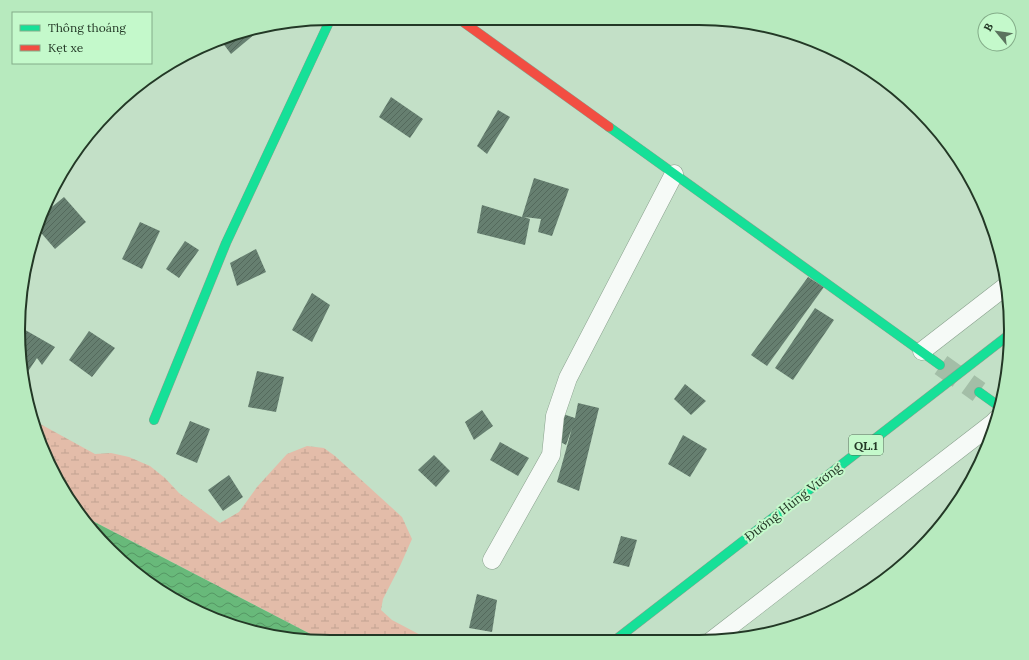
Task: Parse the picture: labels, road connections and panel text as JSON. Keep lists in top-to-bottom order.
{
  "streets": {
    "main road": ["QL.1", "Đường Hùng Vương"]
  },
  "legend": ["Thông thoáng", "Kẹt xe"],
  "north": "top left"
}
